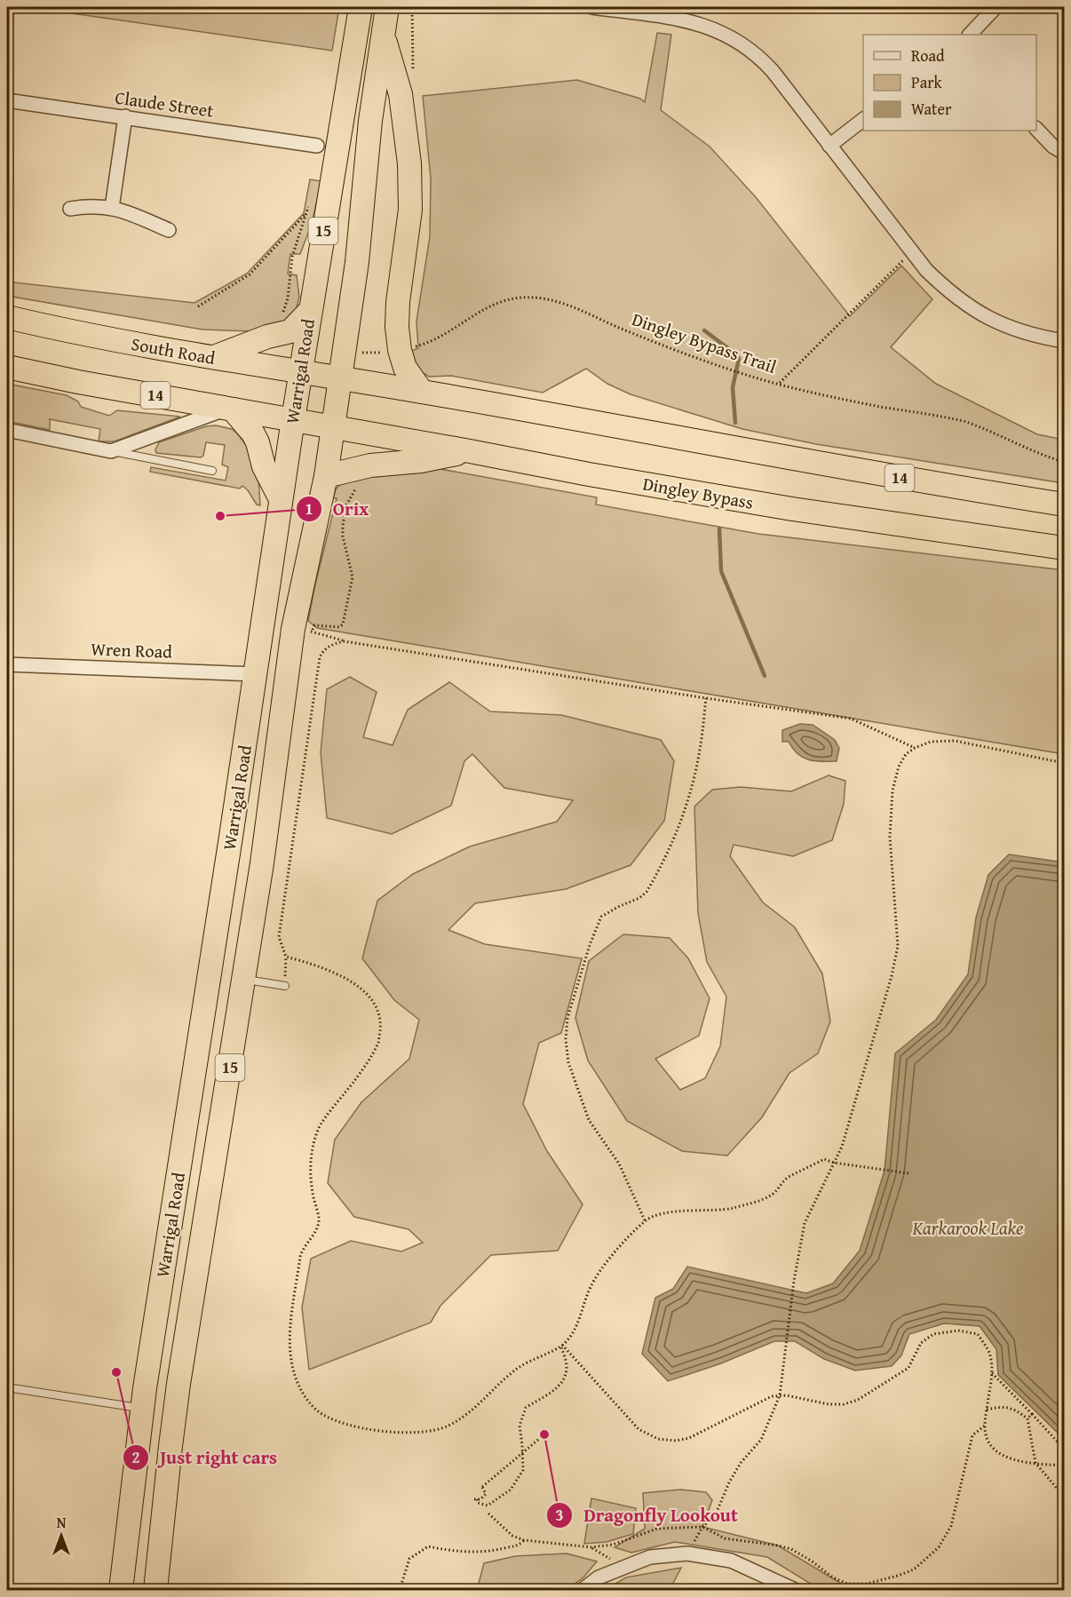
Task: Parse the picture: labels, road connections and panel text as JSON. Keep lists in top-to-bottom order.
{
  "streets": {
    "highway": [
      "15",
      "South Road",
      "Warrigal Road",
      "14",
      "Dingley Bypass"
    ],
    "street": ["Claude Street", "Wren Road"],
    "path": ["Dingley Bypass Trail"]
  },
  "crossings": [
    ["South Road", "Warrigal Road"],
    ["South Road", "14"],
    ["Warrigal Road", "14"],
    ["Warrigal Road", "Dingley Bypass"],
    ["Warrigal Road", "Wren Road"],
    ["14", "Dingley Bypass"]
  ],
  "water": ["Karkarook Lake"],
  "places": ["Orix", "Just right cars", "Dragonfly Lookout"],
  "legend": ["Road", "Park", "Water"],
  "north": "top"
}
